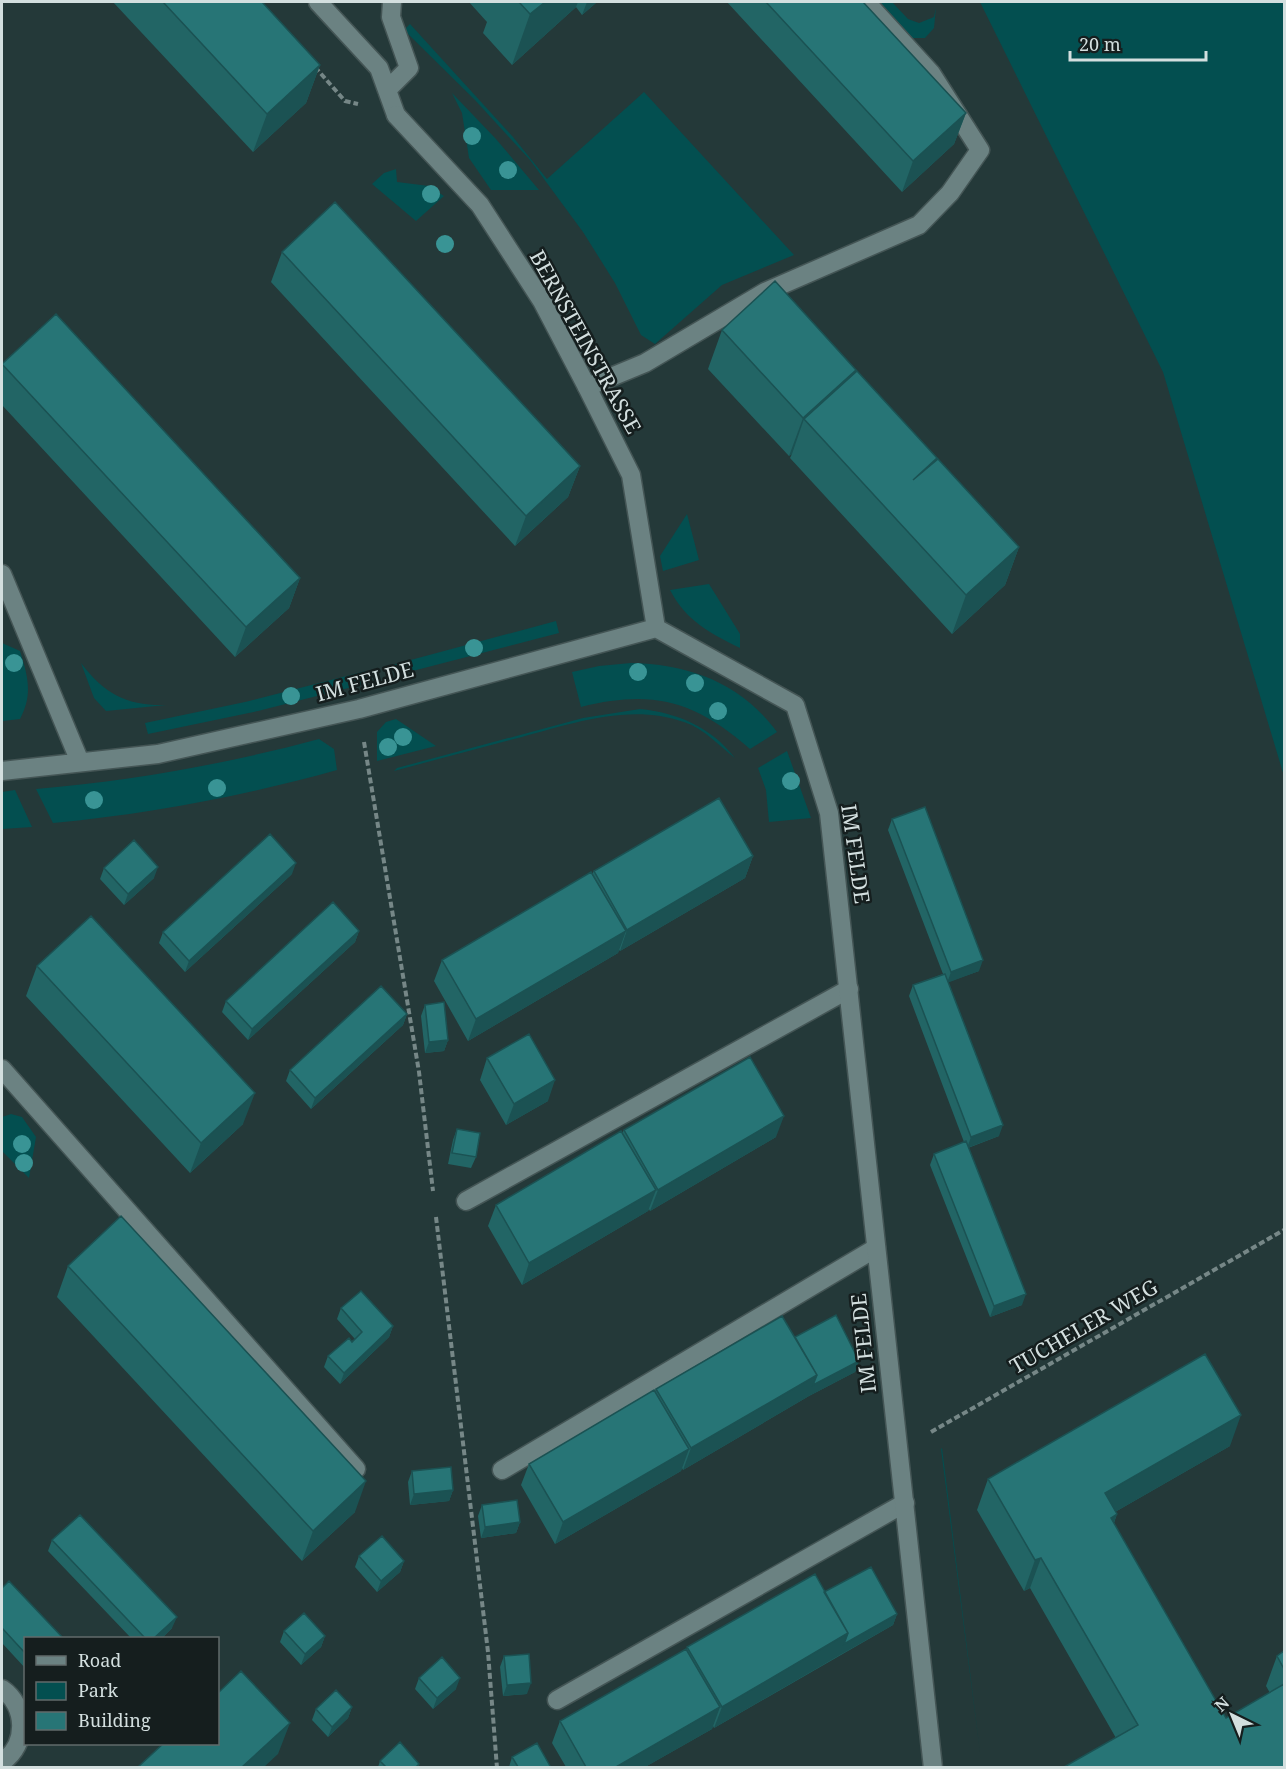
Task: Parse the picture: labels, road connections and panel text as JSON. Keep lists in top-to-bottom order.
{
  "streets": {
    "street": ["BERNSTEINSTRASSE", "IM FELDE"],
    "path": ["TUCHELER WEG"]
  },
  "crossings": [
    ["BERNSTEINSTRASSE", "IM FELDE"],
    ["IM FELDE", "TUCHELER WEG"]
  ],
  "legend": ["Road", "Park", "Building"],
  "scale_bar": "20 m",
  "north": "top left"
}
